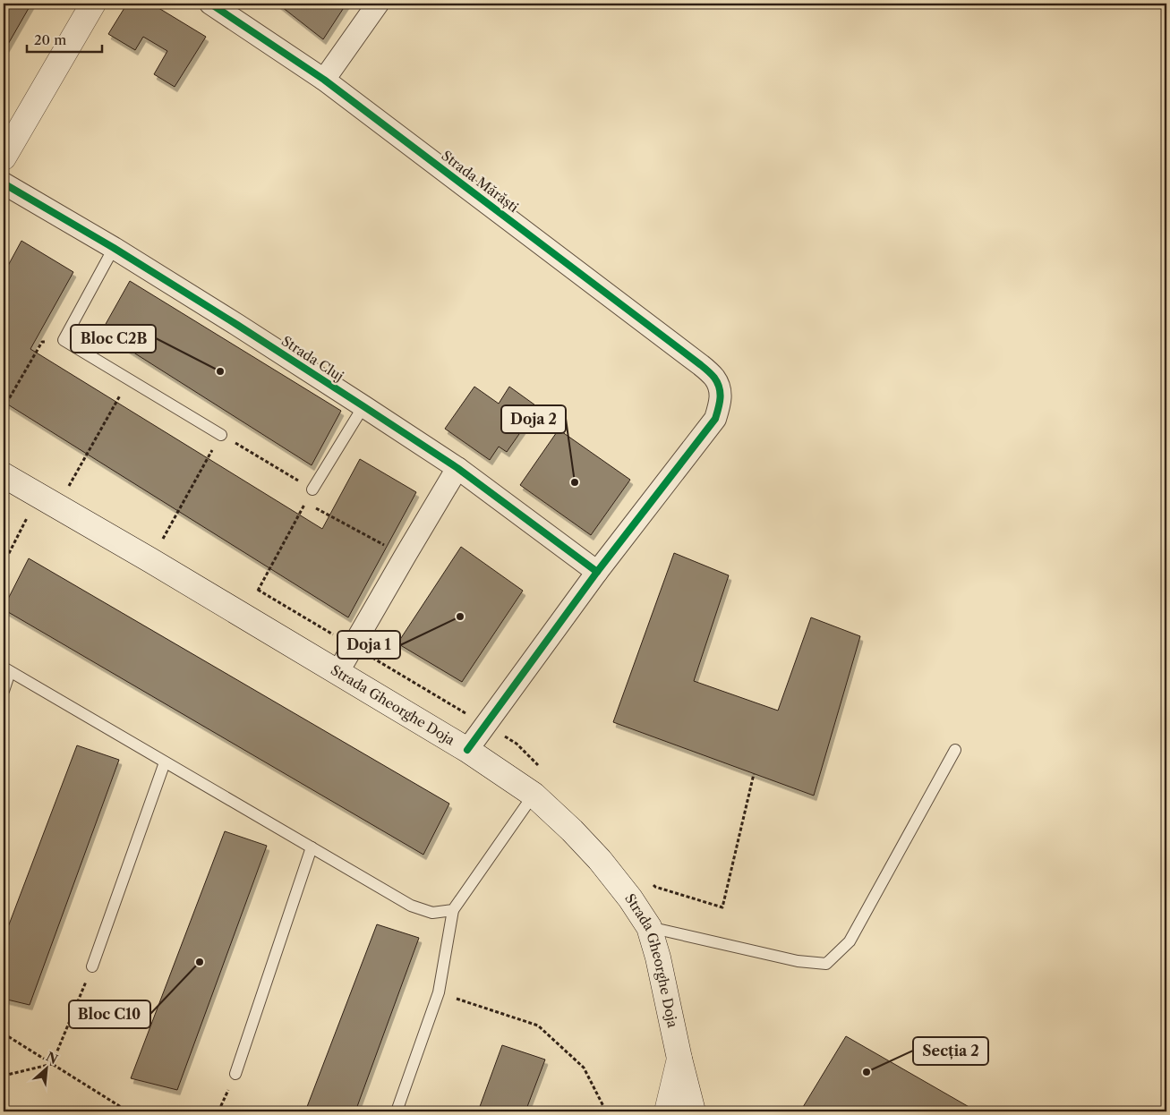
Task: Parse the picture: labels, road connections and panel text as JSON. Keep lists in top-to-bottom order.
{
  "streets": {
    "main road": ["Strada Gheorghe Doja"],
    "street": ["Strada Mărăști", "Strada Cluj"]
  },
  "crossings": [
    ["Strada Mărăști", "Strada Cluj"]
  ],
  "places": [
    "Bloc C2B",
    "Doja 2",
    "Doja 1",
    "Bloc C10",
    "Secția 2"
  ],
  "scale_bar": "20 m",
  "north": "top right"
}
